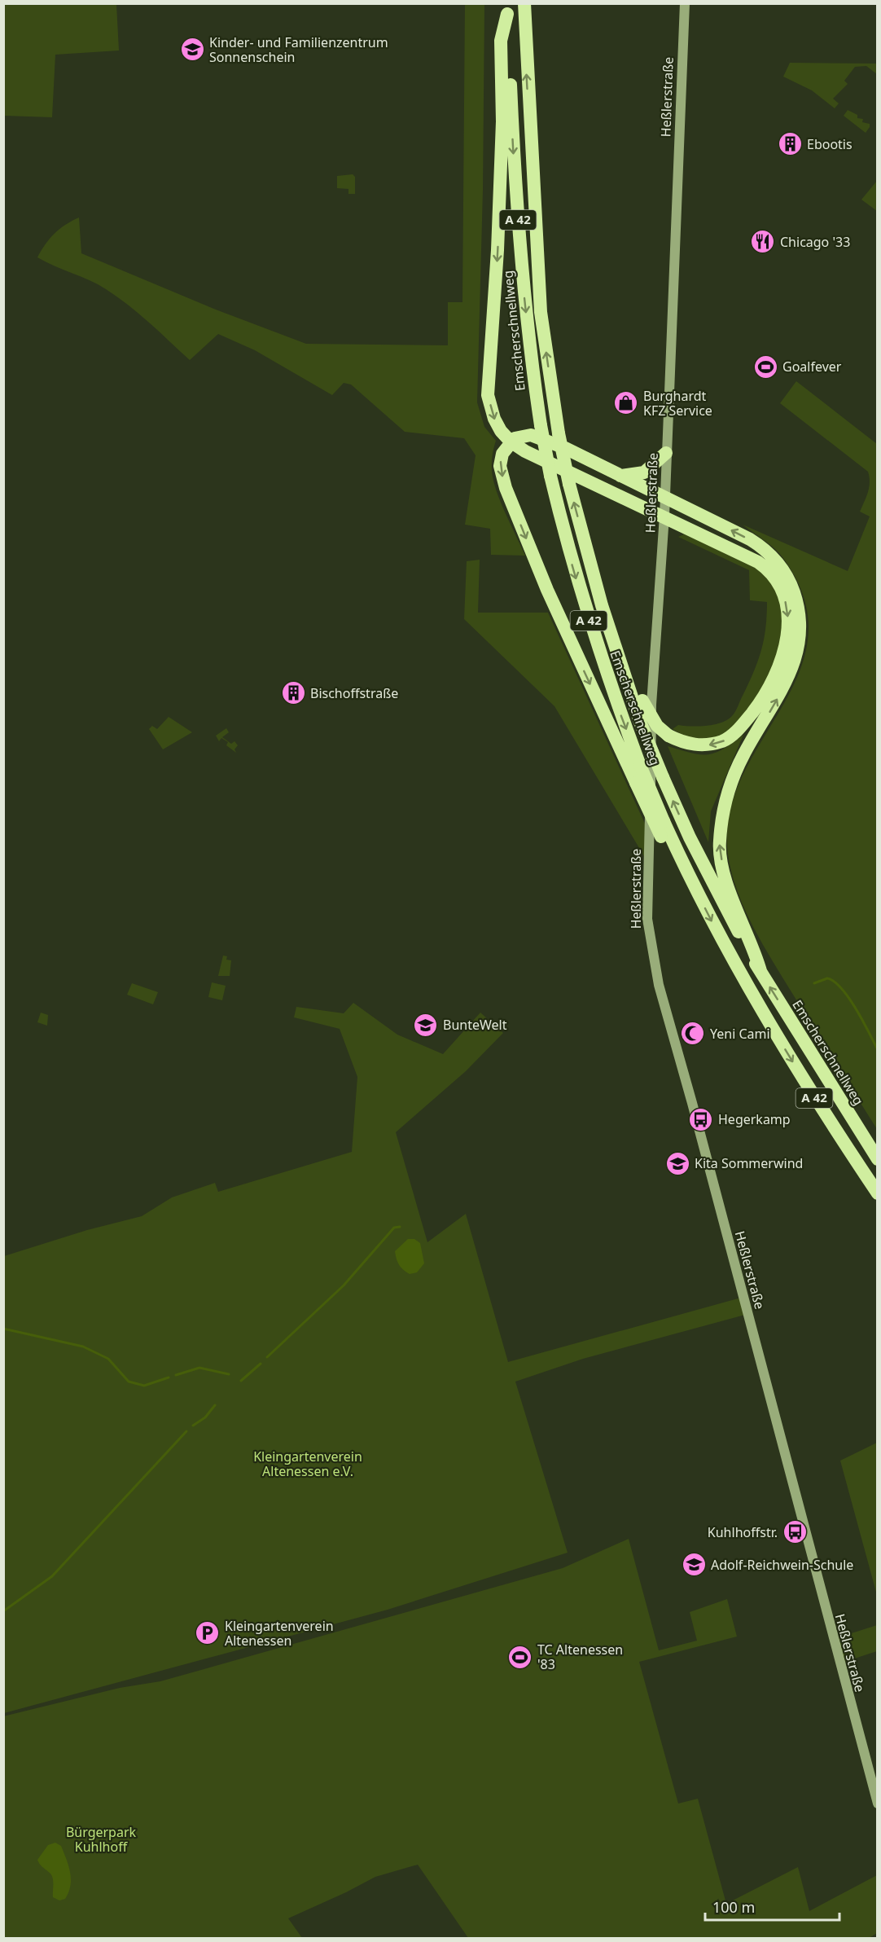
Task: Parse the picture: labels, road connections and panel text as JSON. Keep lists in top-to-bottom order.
{
  "streets": {
    "highway": ["A 42", "Emscherschnellweg"],
    "street": ["Heßlerstraße"]
  },
  "parks": ["Kleingartenverein Altenessen e.V.", "Bürgerpark Kuhlhoff"],
  "places": {
    "school or university": [
      "Kinder- und Familienzentrum Sonnenschein",
      "BunteWelt",
      "Kita Sommerwind",
      "Adolf-Reichwein-Schule"
    ],
    "building": ["Ebootis", "Bischoffstraße"],
    "restaurant": ["Chicago '33"],
    "sports": ["Goalfever", "TC Altenessen '83"],
    "shop": ["Burghardt KFZ Service"],
    "mosque": ["Yeni Cami"],
    "bus stop": ["Hegerkamp", "Kuhlhoffstr."],
    "parking": ["Kleingartenverein Altenessen"]
  },
  "scale_bar": "100 m"
}
